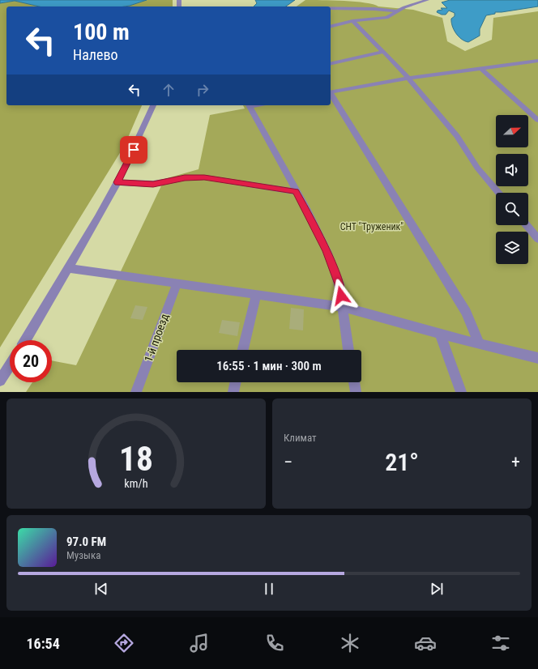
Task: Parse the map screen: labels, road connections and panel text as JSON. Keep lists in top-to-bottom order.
{
  "streets": {
    "street": ["1-й проезд"]
  },
  "parks": ["СНТ \"Труженик\""],
  "north": "right",
  "page": {
    "turn": ["100 m", "Налево"],
    "limit": "20",
    "trip": "16:55 · 1 мин · 300 m",
    "tile": "Климат",
    "heat": ["−", "21°", "+"],
    "song": ["97.0 FM", "Музыка"],
    "tabs": "16:54",
    "gauge": ["18", "km/h"]
  }
}
